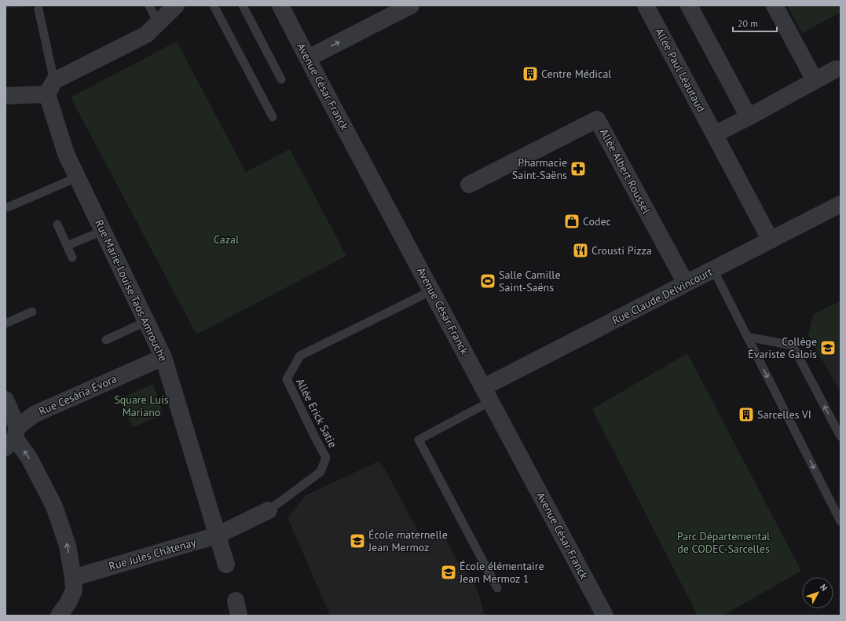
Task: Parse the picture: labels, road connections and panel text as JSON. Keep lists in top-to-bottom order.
{
  "streets": {
    "street": [
      "Allée Paul Léautaud",
      "Avenue César Franck",
      "Allée Albert Roussel",
      "Rue Marie-Louise Taos Amrouche",
      "Rue Claude Delvincourt",
      "Rue Cesária Évora",
      "Rue Jules Châtenay"
    ],
    "lane": ["Allée Erick Satie"]
  },
  "crossings": [
    ["Allée Paul Léautaud", "Rue Claude Delvincourt"],
    ["Avenue César Franck", "Rue Claude Delvincourt"],
    ["Avenue César Franck", "Allée Erick Satie"],
    ["Allée Albert Roussel", "Rue Claude Delvincourt"],
    ["Rue Marie-Louise Taos Amrouche", "Rue Cesária Évora"],
    ["Rue Marie-Louise Taos Amrouche", "Rue Jules Châtenay"],
    ["Allée Erick Satie", "Rue Jules Châtenay"]
  ],
  "parks": ["Cazal", "Square Luis Mariano", "Parc Départemental de CODEC-Sarcelles"],
  "places": {
    "building": ["Centre Médical", "Sarcelles VI"],
    "pharmacy": ["Pharmacie Saint-Saëns"],
    "shop": ["Codec"],
    "restaurant": ["Crousti Pizza"],
    "sports": ["Salle Camille Saint-Saëns"],
    "school or university": ["Collège Évariste Galois", "École maternelle Jean Mermoz", "École élémentaire Jean Mermoz 1"]
  },
  "scale_bar": "20 m",
  "north": "top right"
}
